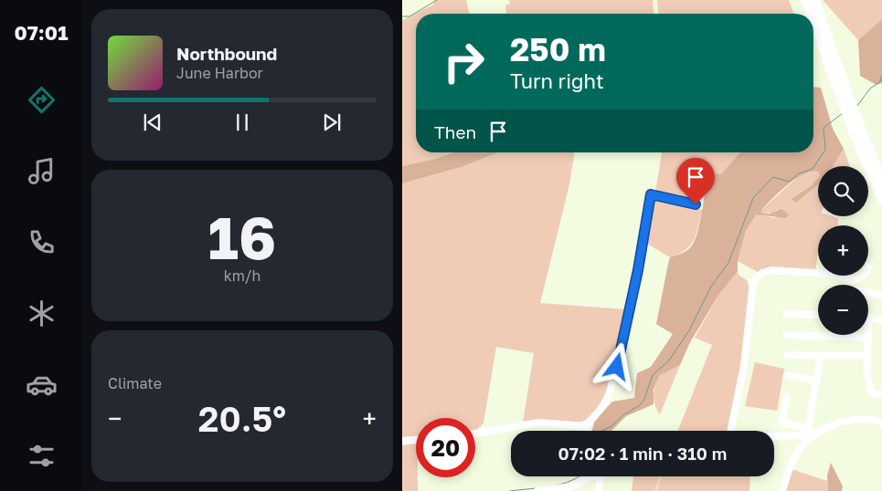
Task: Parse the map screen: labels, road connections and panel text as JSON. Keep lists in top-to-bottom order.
{
  "page": {
    "tabs": "07:01",
    "turn": ["250 m", "Turn right"],
    "song": ["Northbound", "June Harbor"],
    "then": "Then",
    "map_buttons": ["+", "−"],
    "tile": [
      ["16", "km/h"],
      "Climate"
    ],
    "heat": ["−", "20.5°", "+"],
    "limit": "20",
    "trip": "07:02 · 1 min · 310 m"
  }
}
